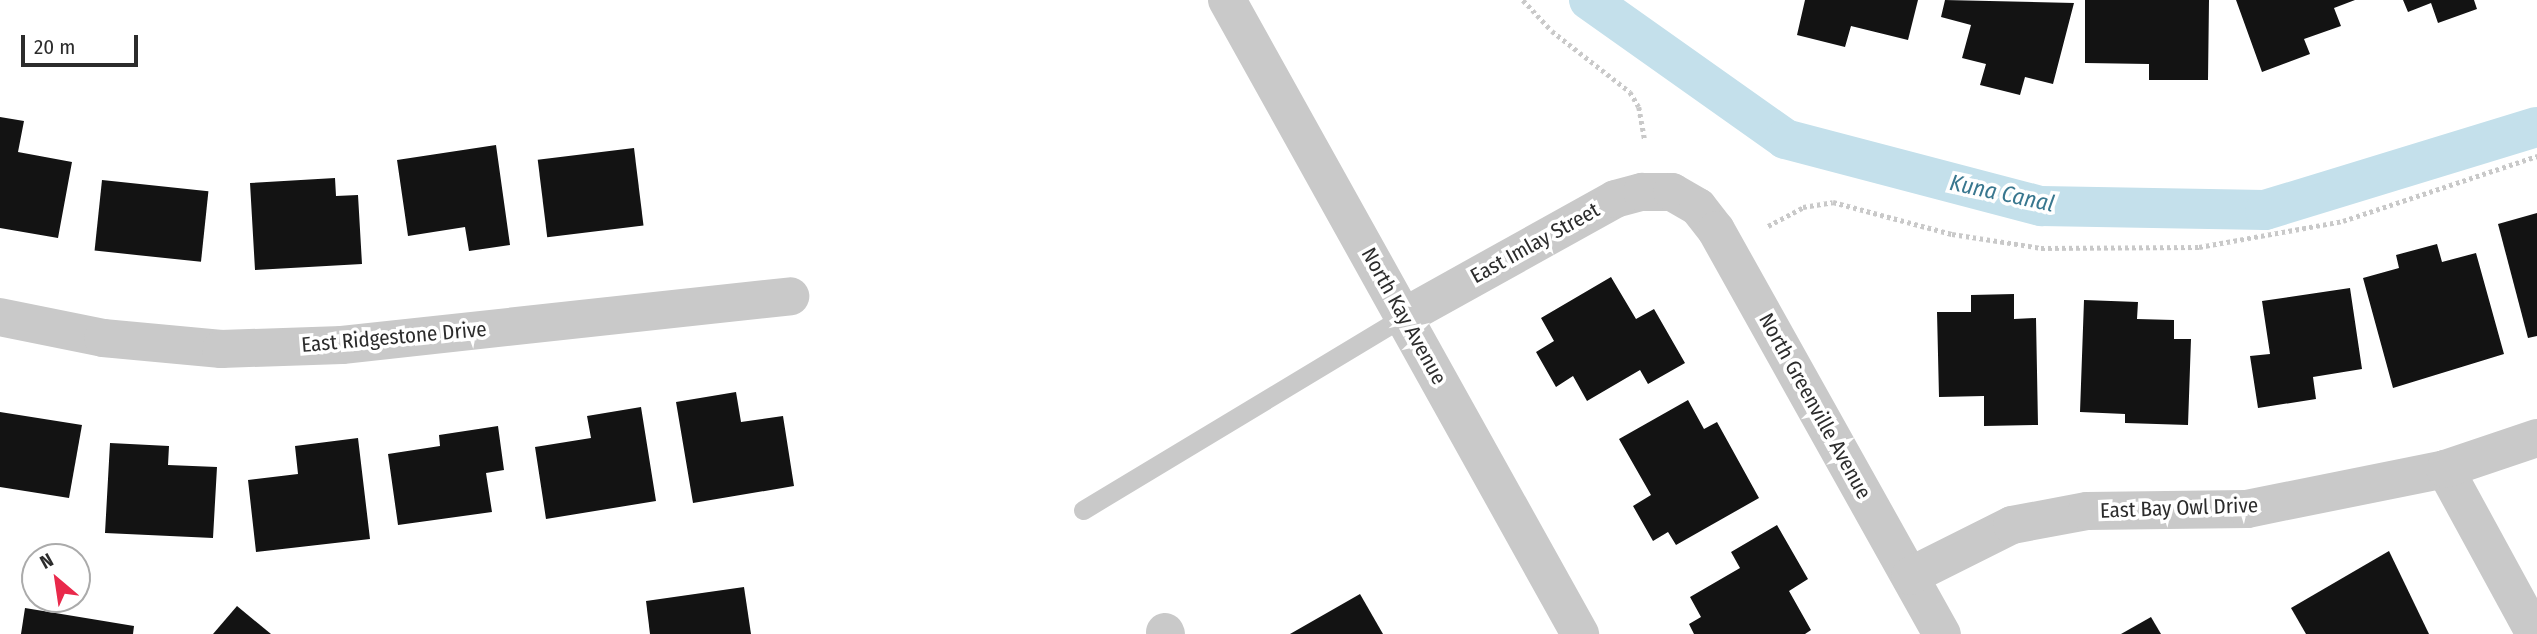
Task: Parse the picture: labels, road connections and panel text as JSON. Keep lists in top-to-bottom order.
{
  "streets": {
    "street": [
      "East Imlay Street",
      "North Kay Avenue",
      "East Ridgestone Drive",
      "North Greenville Avenue",
      "East Bay Owl Drive"
    ]
  },
  "crossings": [
    ["East Imlay Street", "North Kay Avenue"],
    ["East Imlay Street", "North Greenville Avenue"],
    ["North Greenville Avenue", "East Bay Owl Drive"]
  ],
  "water": ["Kuna Canal"],
  "scale_bar": "20 m",
  "north": "top left"
}
